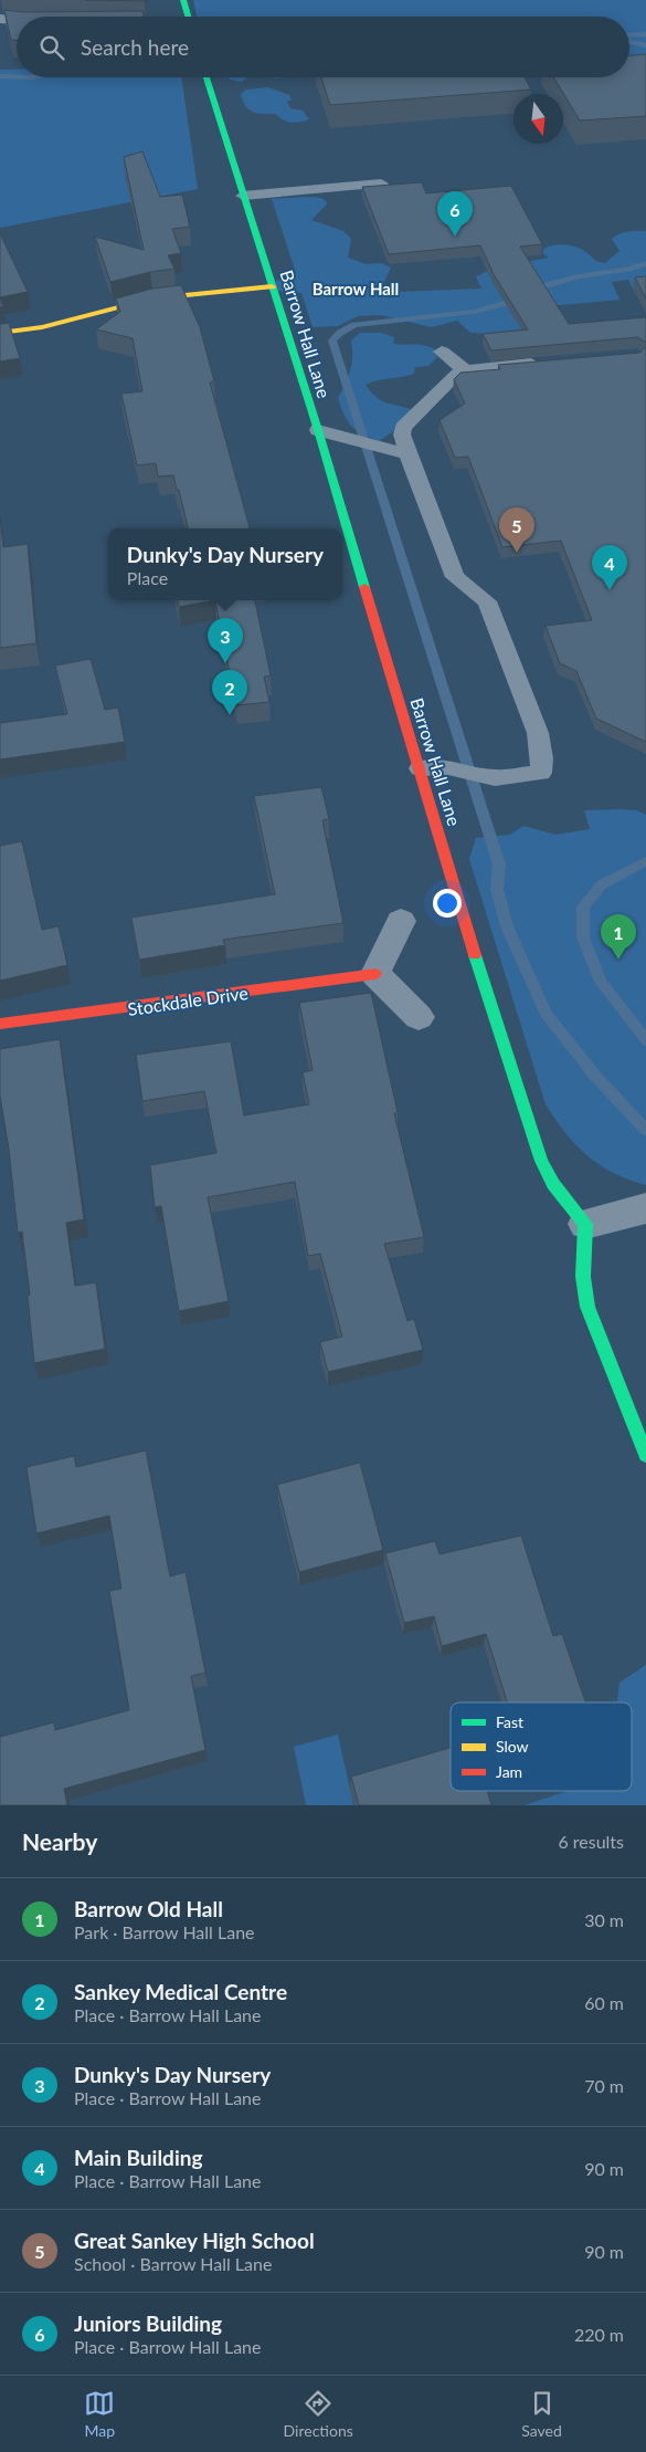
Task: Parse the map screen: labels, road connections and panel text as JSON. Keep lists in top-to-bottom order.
{
  "streets": {
    "street": ["Barrow Hall Lane", "Stockdale Drive"]
  },
  "districts": ["Barrow Hall"],
  "legend": ["Fast", "Slow", "Jam"],
  "north": "bottom",
  "page": {
    "search": "Search here",
    "pins": [
      "6",
      "5",
      "4",
      "3",
      "2",
      "1"
    ],
    "popup": ["Dunky's Day Nursery", "Place"],
    "heading": ["Nearby", "6 results"],
    "list": [
      {
        "mark": "1",
        "name": "Barrow Old Hall",
        "note": "Park · Barrow Hall Lane",
        "value": "30 m"
      },
      {
        "mark": "2",
        "name": "Sankey Medical Centre",
        "note": "Place · Barrow Hall Lane",
        "value": "60 m"
      },
      {
        "mark": "3",
        "name": "Dunky's Day Nursery",
        "note": "Place · Barrow Hall Lane",
        "value": "70 m"
      },
      {
        "mark": "4",
        "name": "Main Building",
        "note": "Place · Barrow Hall Lane",
        "value": "90 m"
      },
      {
        "mark": "5",
        "name": "Great Sankey High School",
        "note": "School · Barrow Hall Lane",
        "value": "90 m"
      },
      {
        "mark": "6",
        "name": "Juniors Building",
        "note": "Place · Barrow Hall Lane",
        "value": "220 m"
      }
    ],
    "nav": ["Map", "Directions", "Saved"]
  }
}
